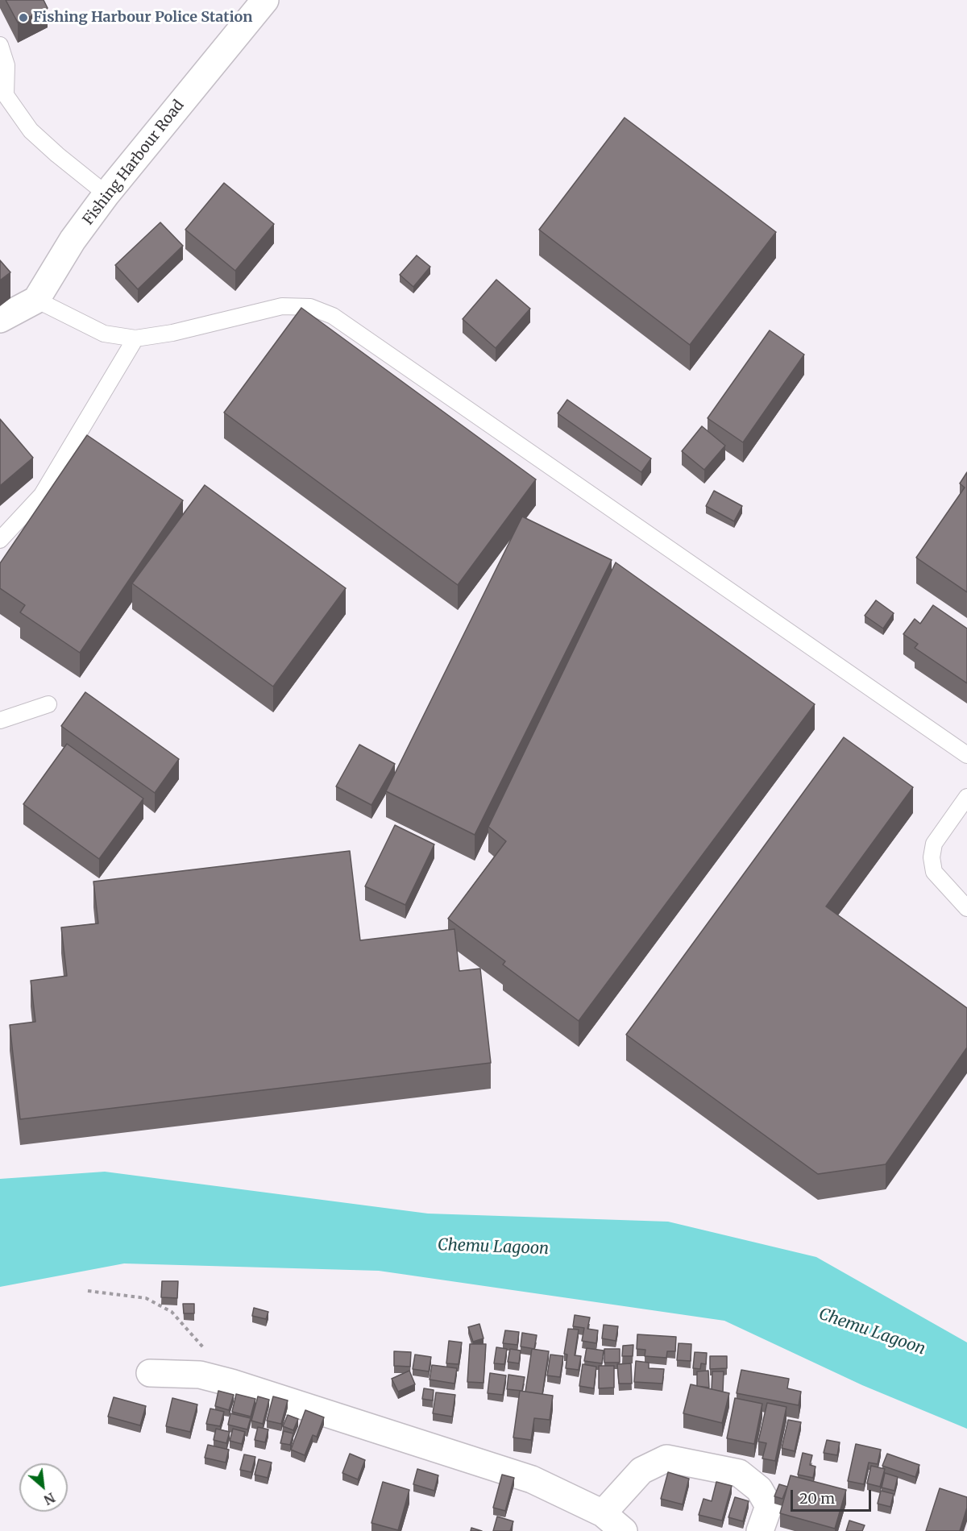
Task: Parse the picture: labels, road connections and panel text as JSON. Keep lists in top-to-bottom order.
{
  "streets": {
    "street": ["Fishing Harbour Road"]
  },
  "water": ["Chemu Lagoon"],
  "places": ["Fishing Harbour Police Station"],
  "scale_bar": "20 m",
  "north": "bottom right"
}
